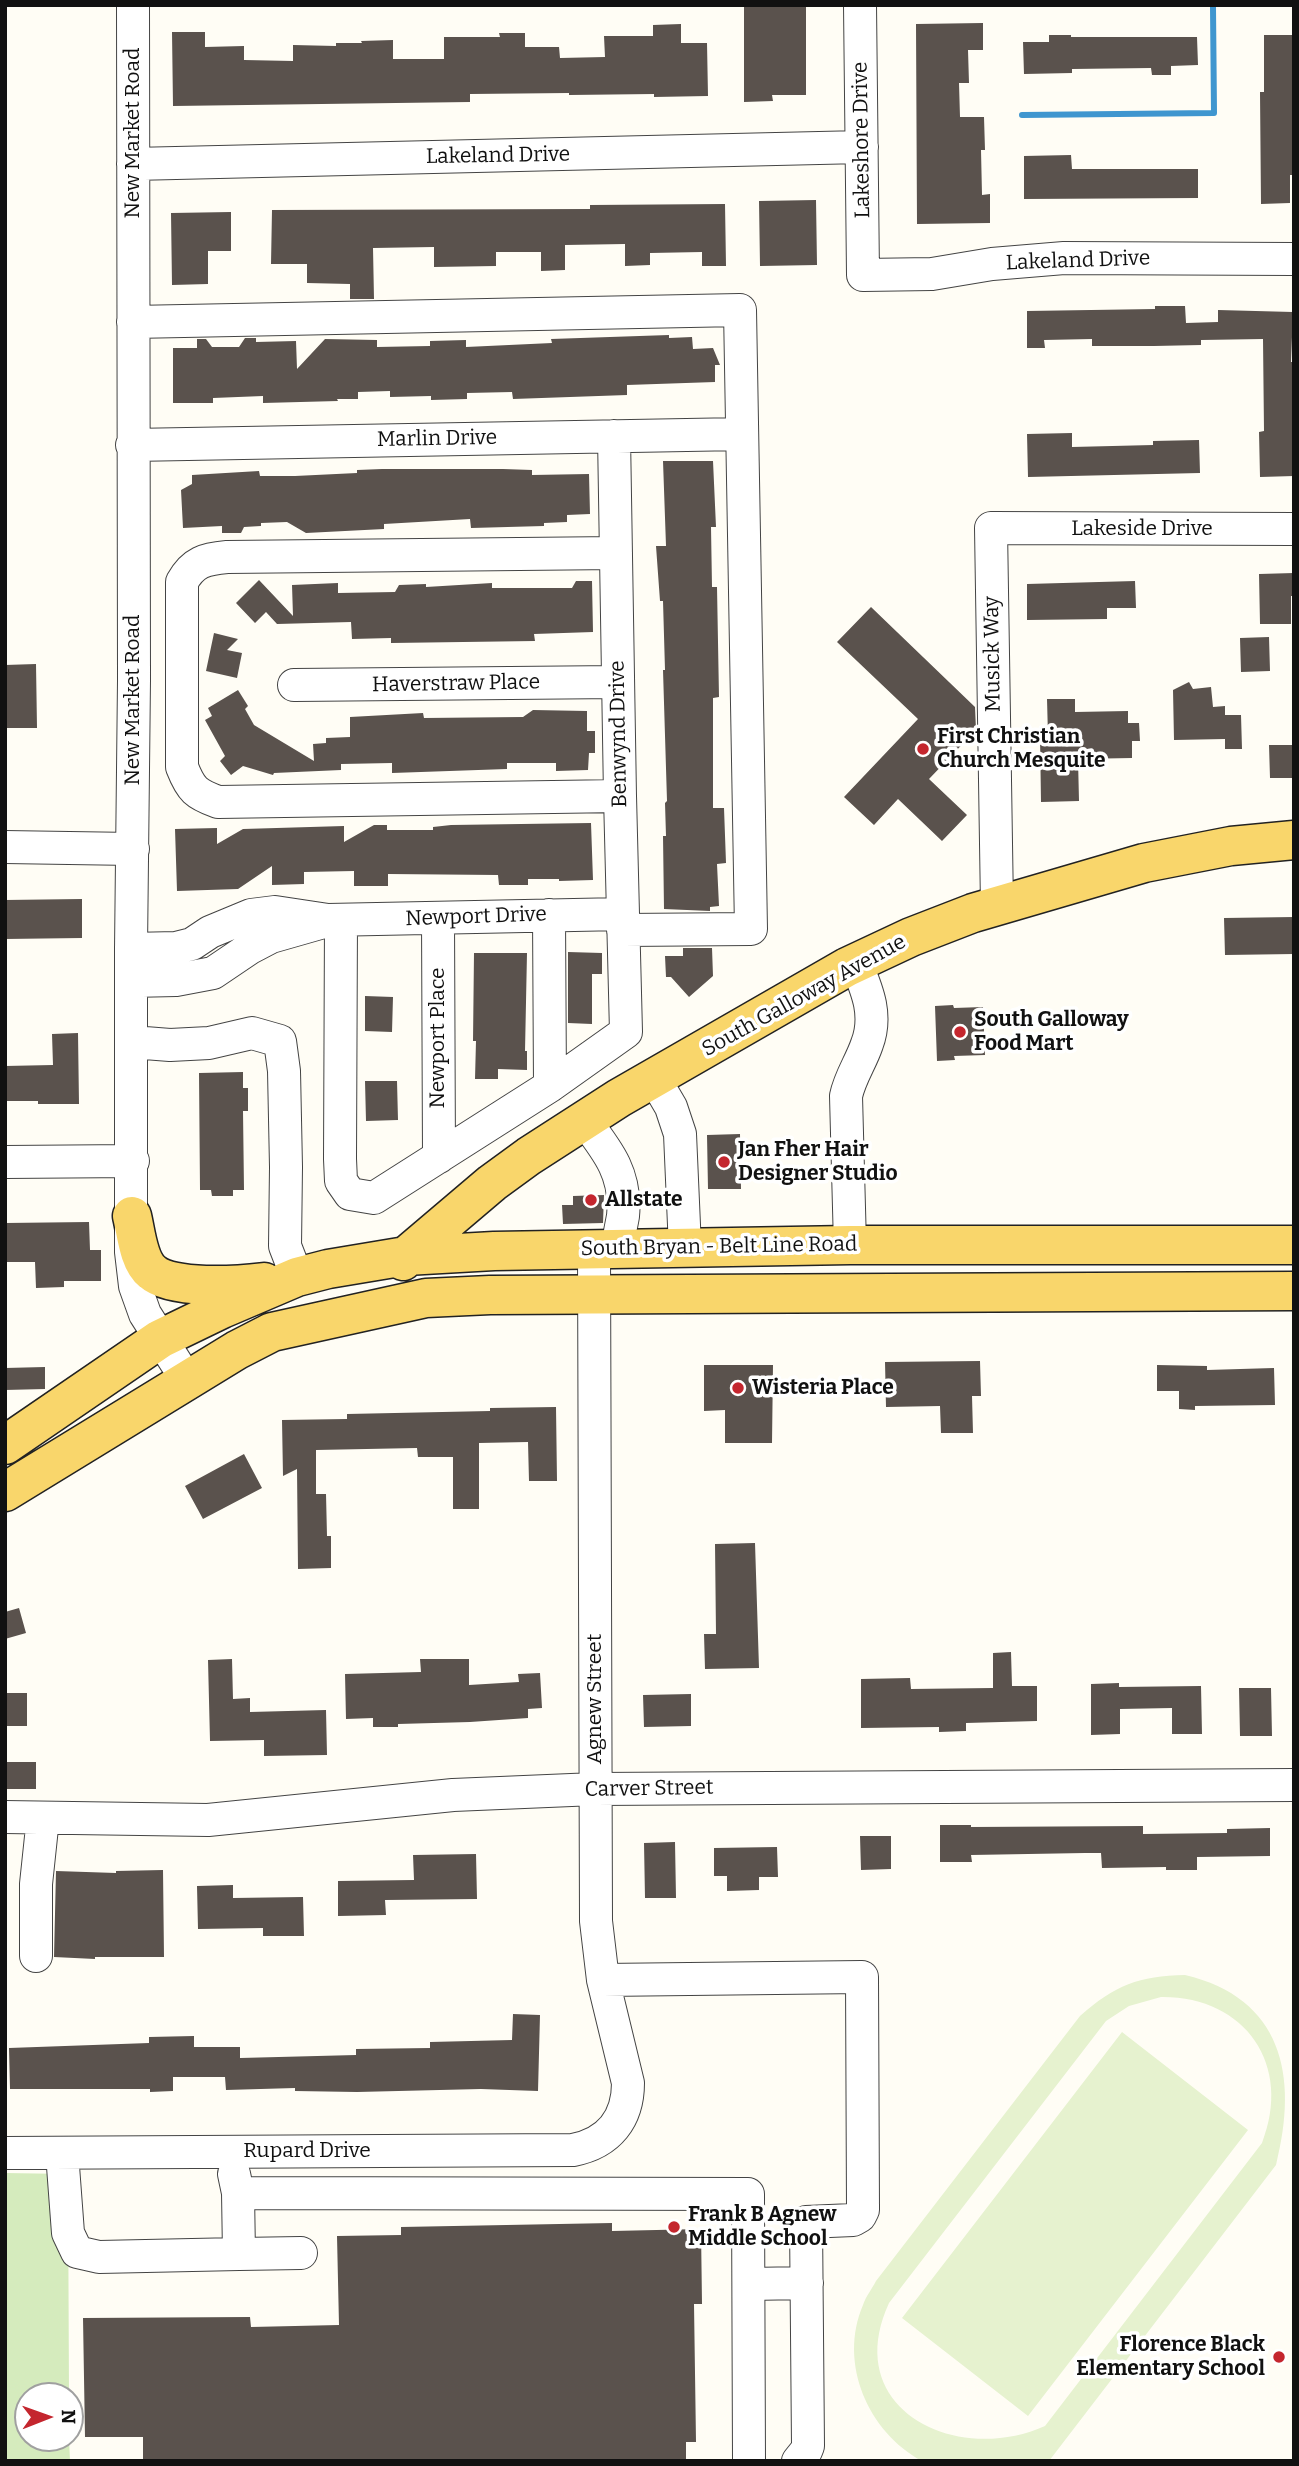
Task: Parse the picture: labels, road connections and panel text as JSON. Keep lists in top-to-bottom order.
{
  "streets": {
    "main road": ["South Galloway Avenue", "South Bryan - Belt Line Road"],
    "street": [
      "New Market Road",
      "Lakeshore Drive",
      "Lakeland Drive",
      "Marlin Drive",
      "Lakeside Drive",
      "Musick Way",
      "Haverstraw Place",
      "Benwynd Drive",
      "Newport Drive",
      "Newport Place",
      "Agnew Street",
      "Carver Street",
      "Rupard Drive"
    ]
  },
  "crossings": [
    ["New Market Road", "Lakeland Drive"],
    ["New Market Road", "Marlin Drive"],
    ["New Market Road", "Newport Drive"],
    ["New Market Road", "South Bryan - Belt Line Road"],
    ["Lakeshore Drive", "Lakeland Drive"],
    ["Marlin Drive", "Benwynd Drive"],
    ["Marlin Drive", "Newport Drive"],
    ["Lakeside Drive", "Musick Way"],
    ["Musick Way", "South Galloway Avenue"],
    ["Haverstraw Place", "Benwynd Drive"],
    ["Benwynd Drive", "Newport Drive"],
    ["Newport Drive", "Newport Place"],
    ["South Galloway Avenue", "South Bryan - Belt Line Road"],
    ["South Galloway Avenue", "Agnew Street"],
    ["South Bryan - Belt Line Road", "Agnew Street"],
    ["Agnew Street", "Carver Street"],
    ["Agnew Street", "Rupard Drive"]
  ],
  "places": [
    "First Christian Church Mesquite",
    "South Galloway Food Mart",
    "Jan Fher Hair Designer Studio",
    "Allstate",
    "Wisteria Place",
    "Frank B Agnew Middle School",
    "Florence Black Elementary School"
  ],
  "north": "right"
}
